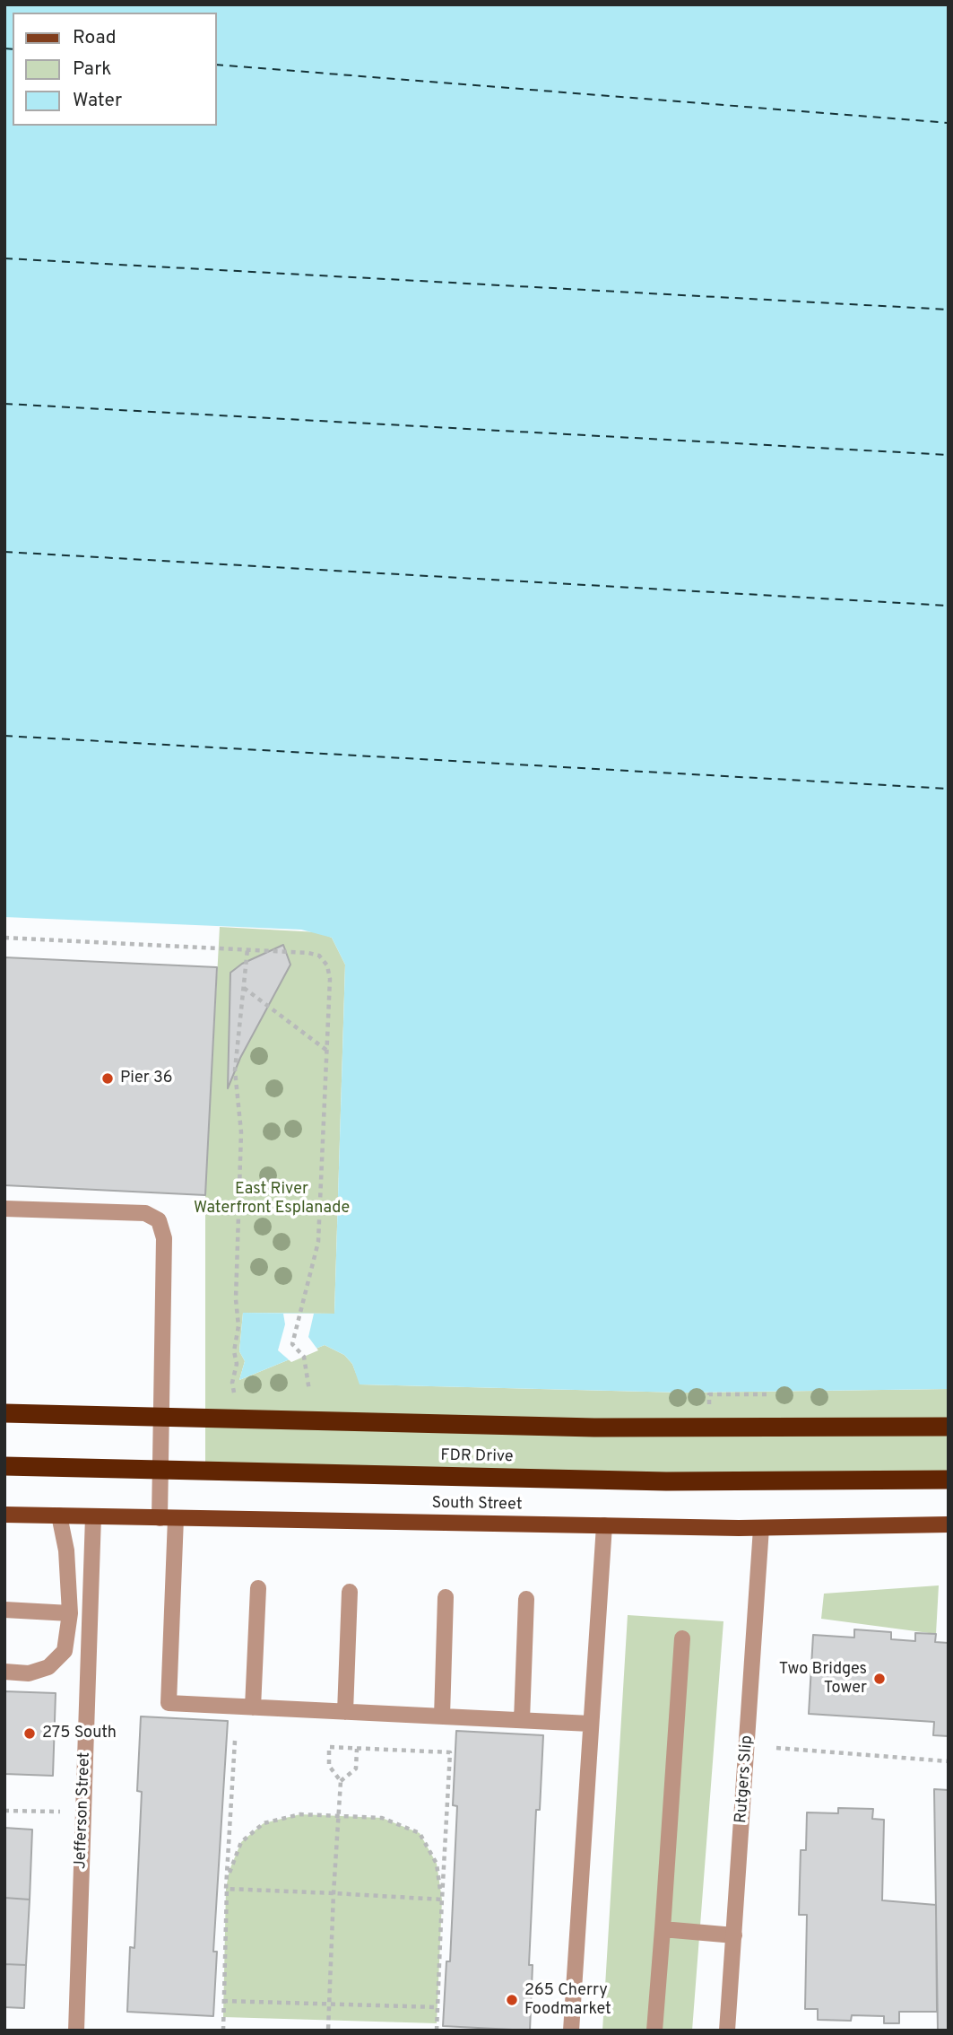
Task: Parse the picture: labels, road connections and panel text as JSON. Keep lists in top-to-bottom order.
{
  "streets": {
    "highway": ["FDR Drive"],
    "main road": ["South Street"],
    "street": ["Rutgers Slip", "Jefferson Street"]
  },
  "crossings": [
    ["South Street", "Rutgers Slip"],
    ["South Street", "Jefferson Street"]
  ],
  "parks": ["East River Waterfront Esplanade"],
  "places": [
    "Pier 36",
    "Two Bridges Tower",
    "275 South",
    "265 Cherry Foodmarket"
  ],
  "legend": ["Road", "Park", "Water"]
}
